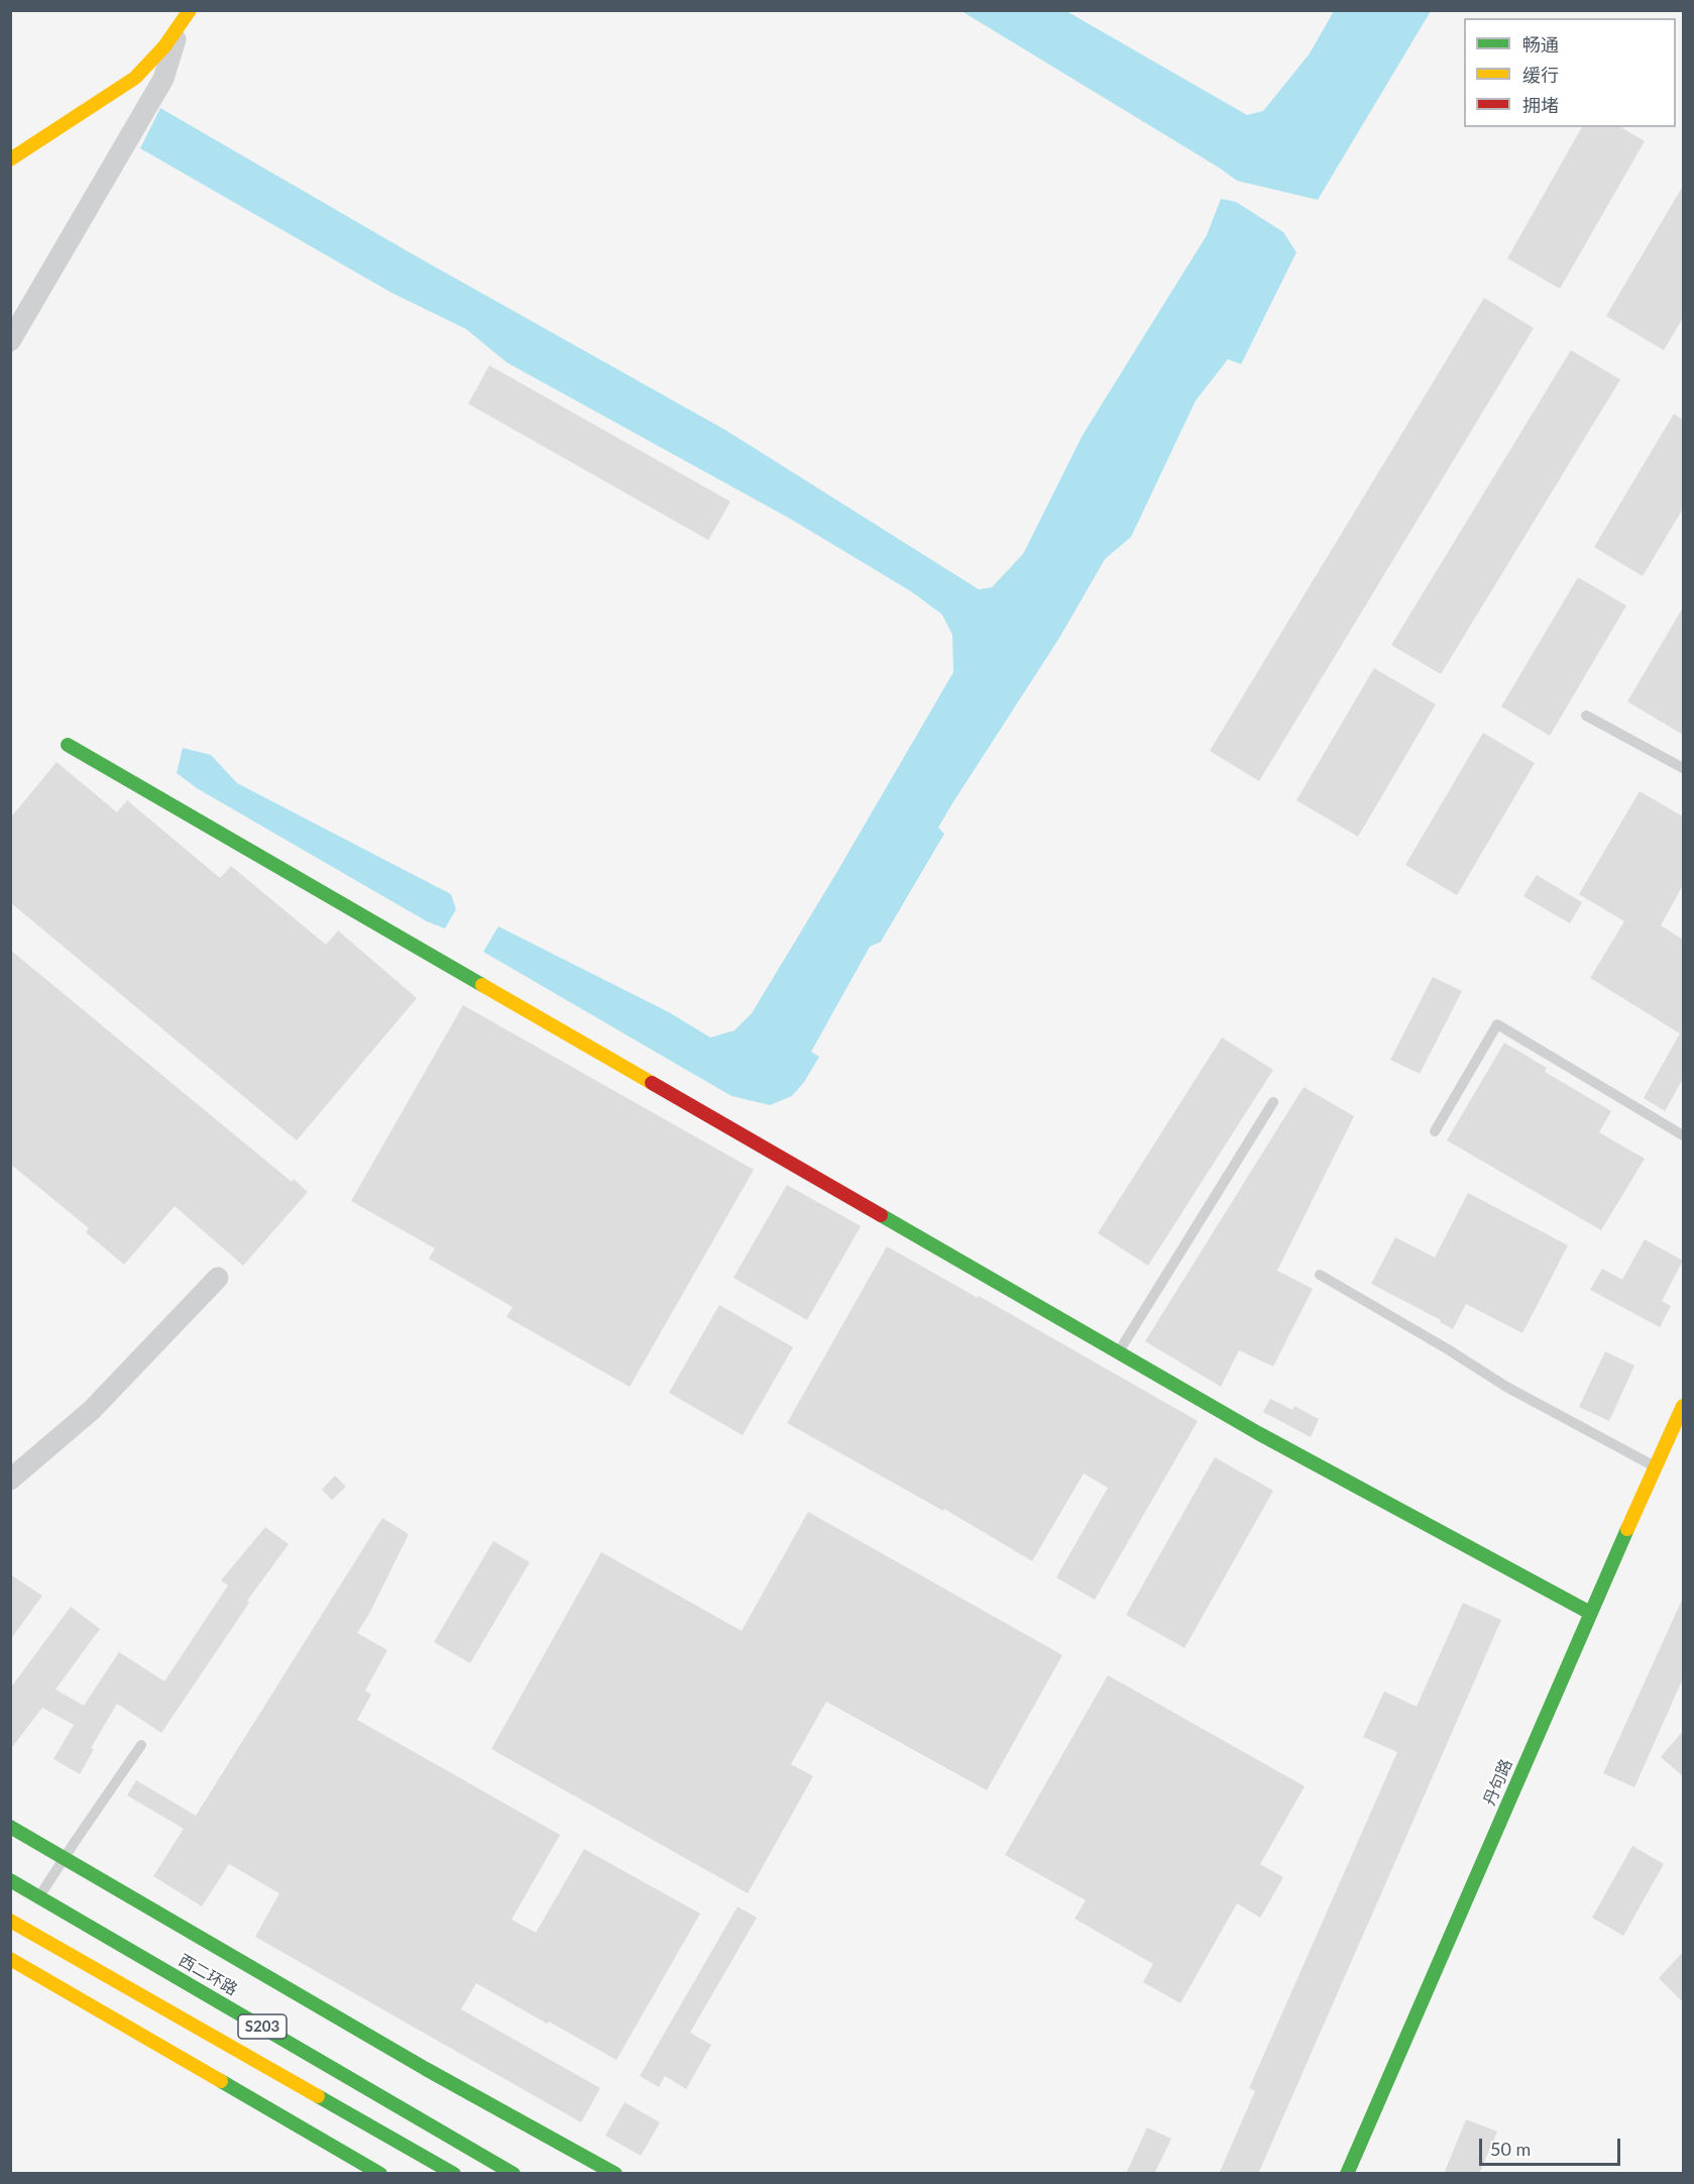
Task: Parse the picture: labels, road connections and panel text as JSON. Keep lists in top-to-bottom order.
{
  "streets": {
    "street": ["丹句路", "西二环路", "S203"]
  },
  "legend": ["畅通", "缓行", "拥堵"],
  "scale_bar": "50 m"
}
